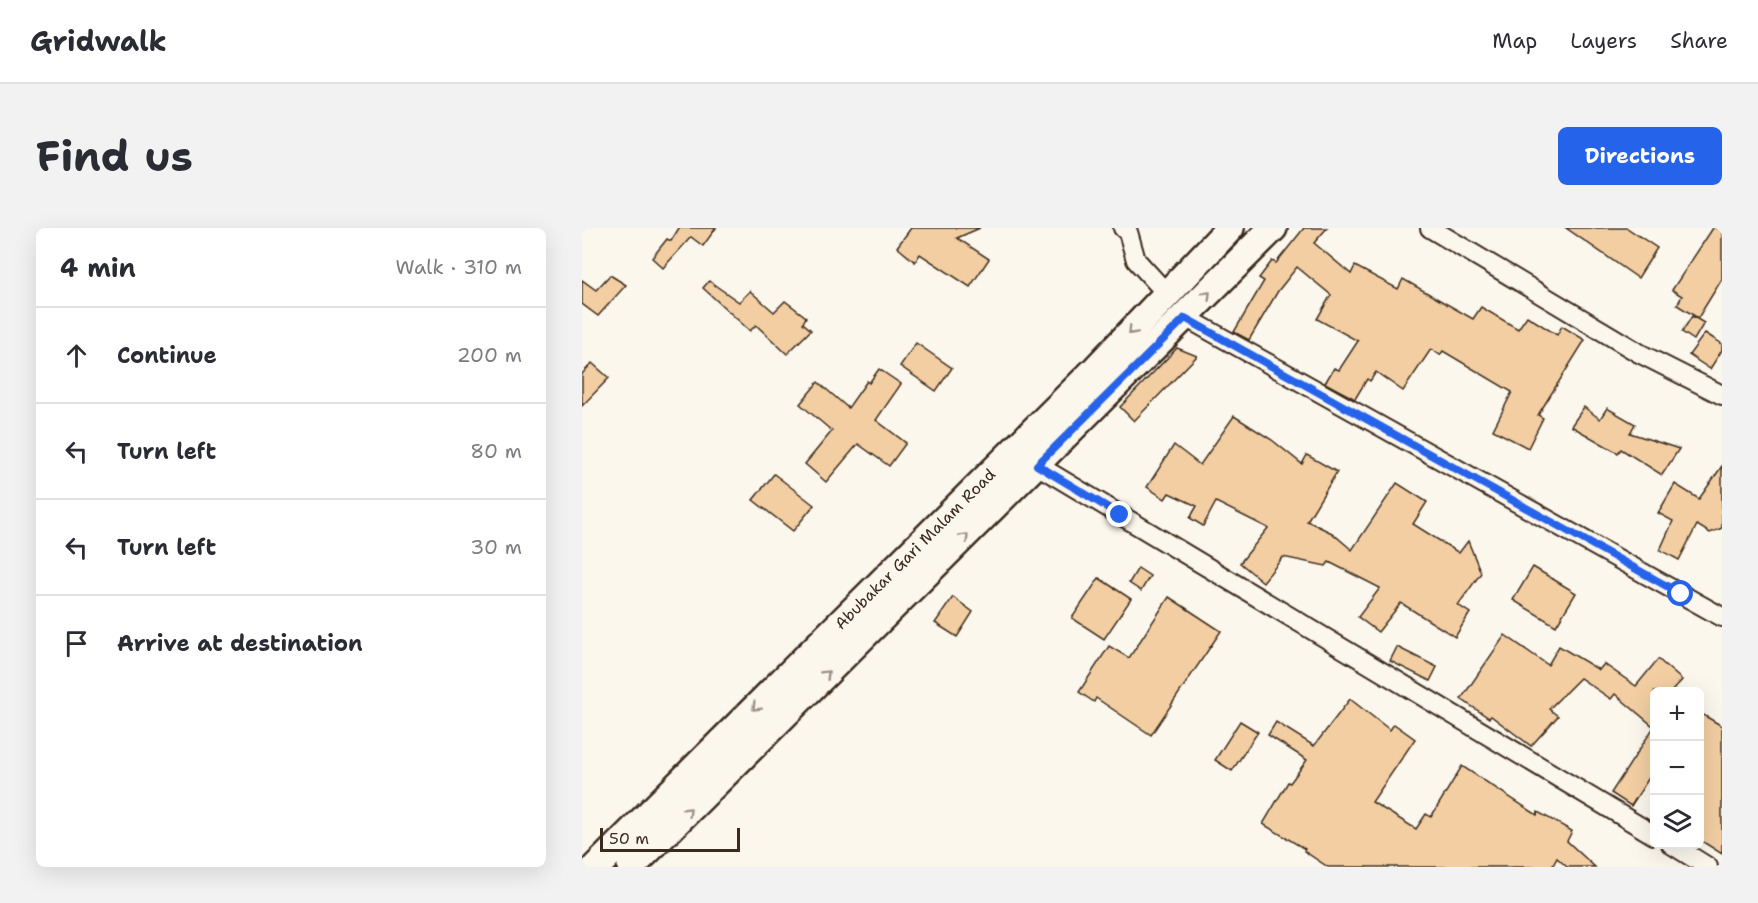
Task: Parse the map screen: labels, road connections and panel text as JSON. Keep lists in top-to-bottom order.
{
  "streets": {
    "street": ["Abubakar Gari Malam Road"]
  },
  "scale_bar": "50 m",
  "page": {
    "header": "Gridwalk",
    "nav": ["Map", "Layers", "Share"],
    "buttons": "Directions",
    "title": "Find us",
    "heading": ["4 min", "Walk · 310 m"],
    "list": [
      ["Continue", "200 m"],
      ["Turn left", "80 m"],
      ["Turn left", "30 m"],
      "Arrive at destination"
    ],
    "map_buttons": ["+", "−"],
    "scale": "50 m"
  }
}
